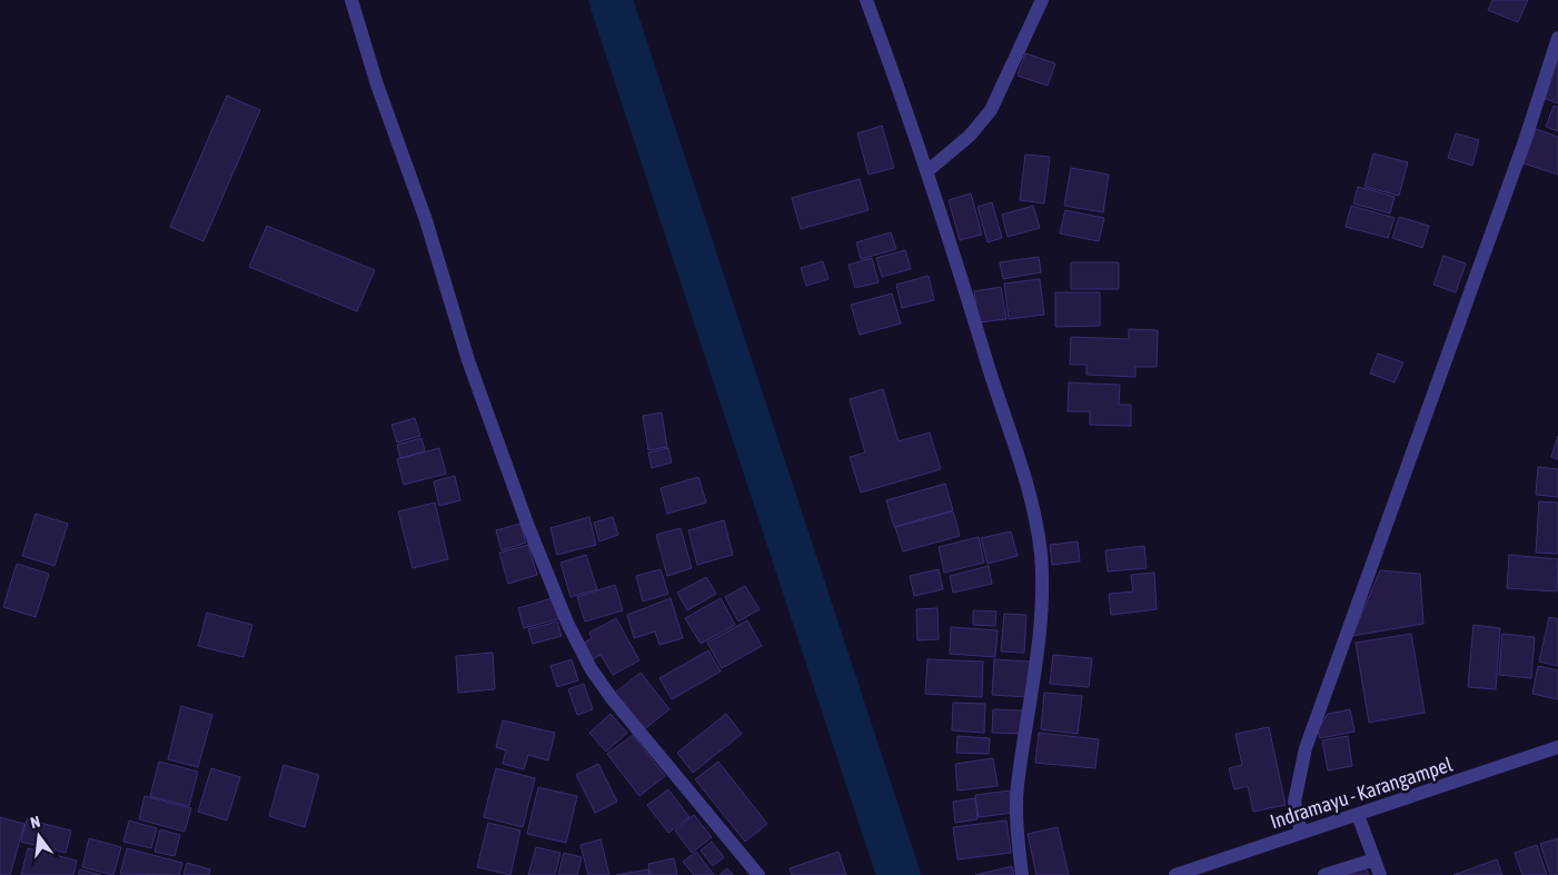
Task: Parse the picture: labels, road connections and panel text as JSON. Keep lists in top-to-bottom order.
{
  "streets": {
    "street": ["Indramayu - Karangampel"]
  },
  "north": "top"
}
